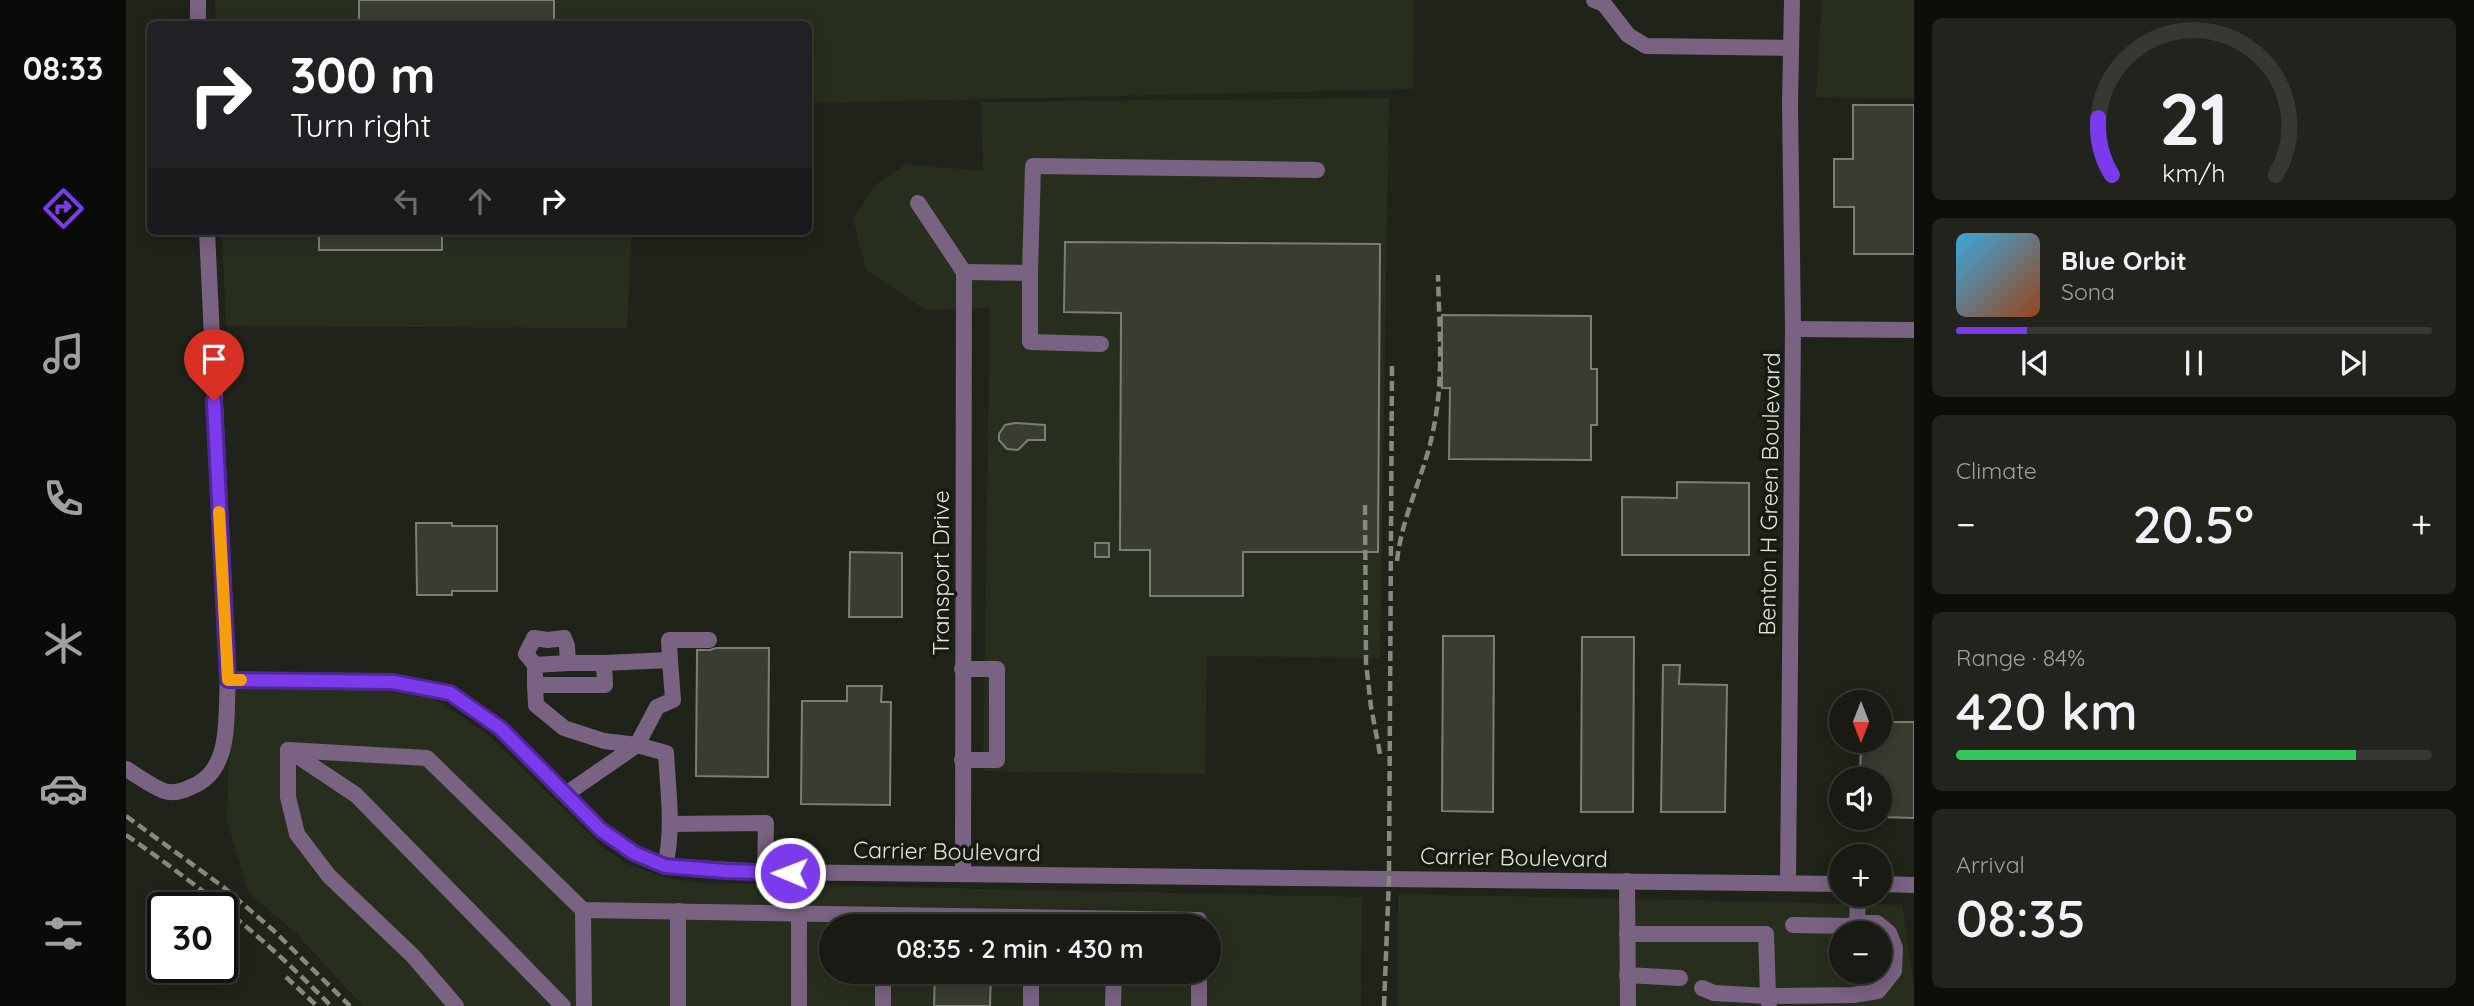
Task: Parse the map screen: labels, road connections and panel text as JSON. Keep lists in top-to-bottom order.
{
  "streets": {
    "street": ["Benton H Green Boulevard", "Transport Drive", "Carrier Boulevard"]
  },
  "crossings": [
    ["Benton H Green Boulevard", "Carrier Boulevard"],
    ["Transport Drive", "Carrier Boulevard"]
  ],
  "north": "bottom",
  "page": {
    "tabs": "08:33",
    "turn": ["300 m", "Turn right"],
    "song": ["Blue Orbit", "Sona"],
    "tile": [
      "Climate",
      ["Range · 84%", "420 km"],
      ["Arrival", "08:35"]
    ],
    "heat": ["−", "20.5°", "+"],
    "map_buttons": ["+", "−"],
    "limit": "30",
    "trip": "08:35 · 2 min · 430 m",
    "gauge": ["21", "km/h"]
  }
}
